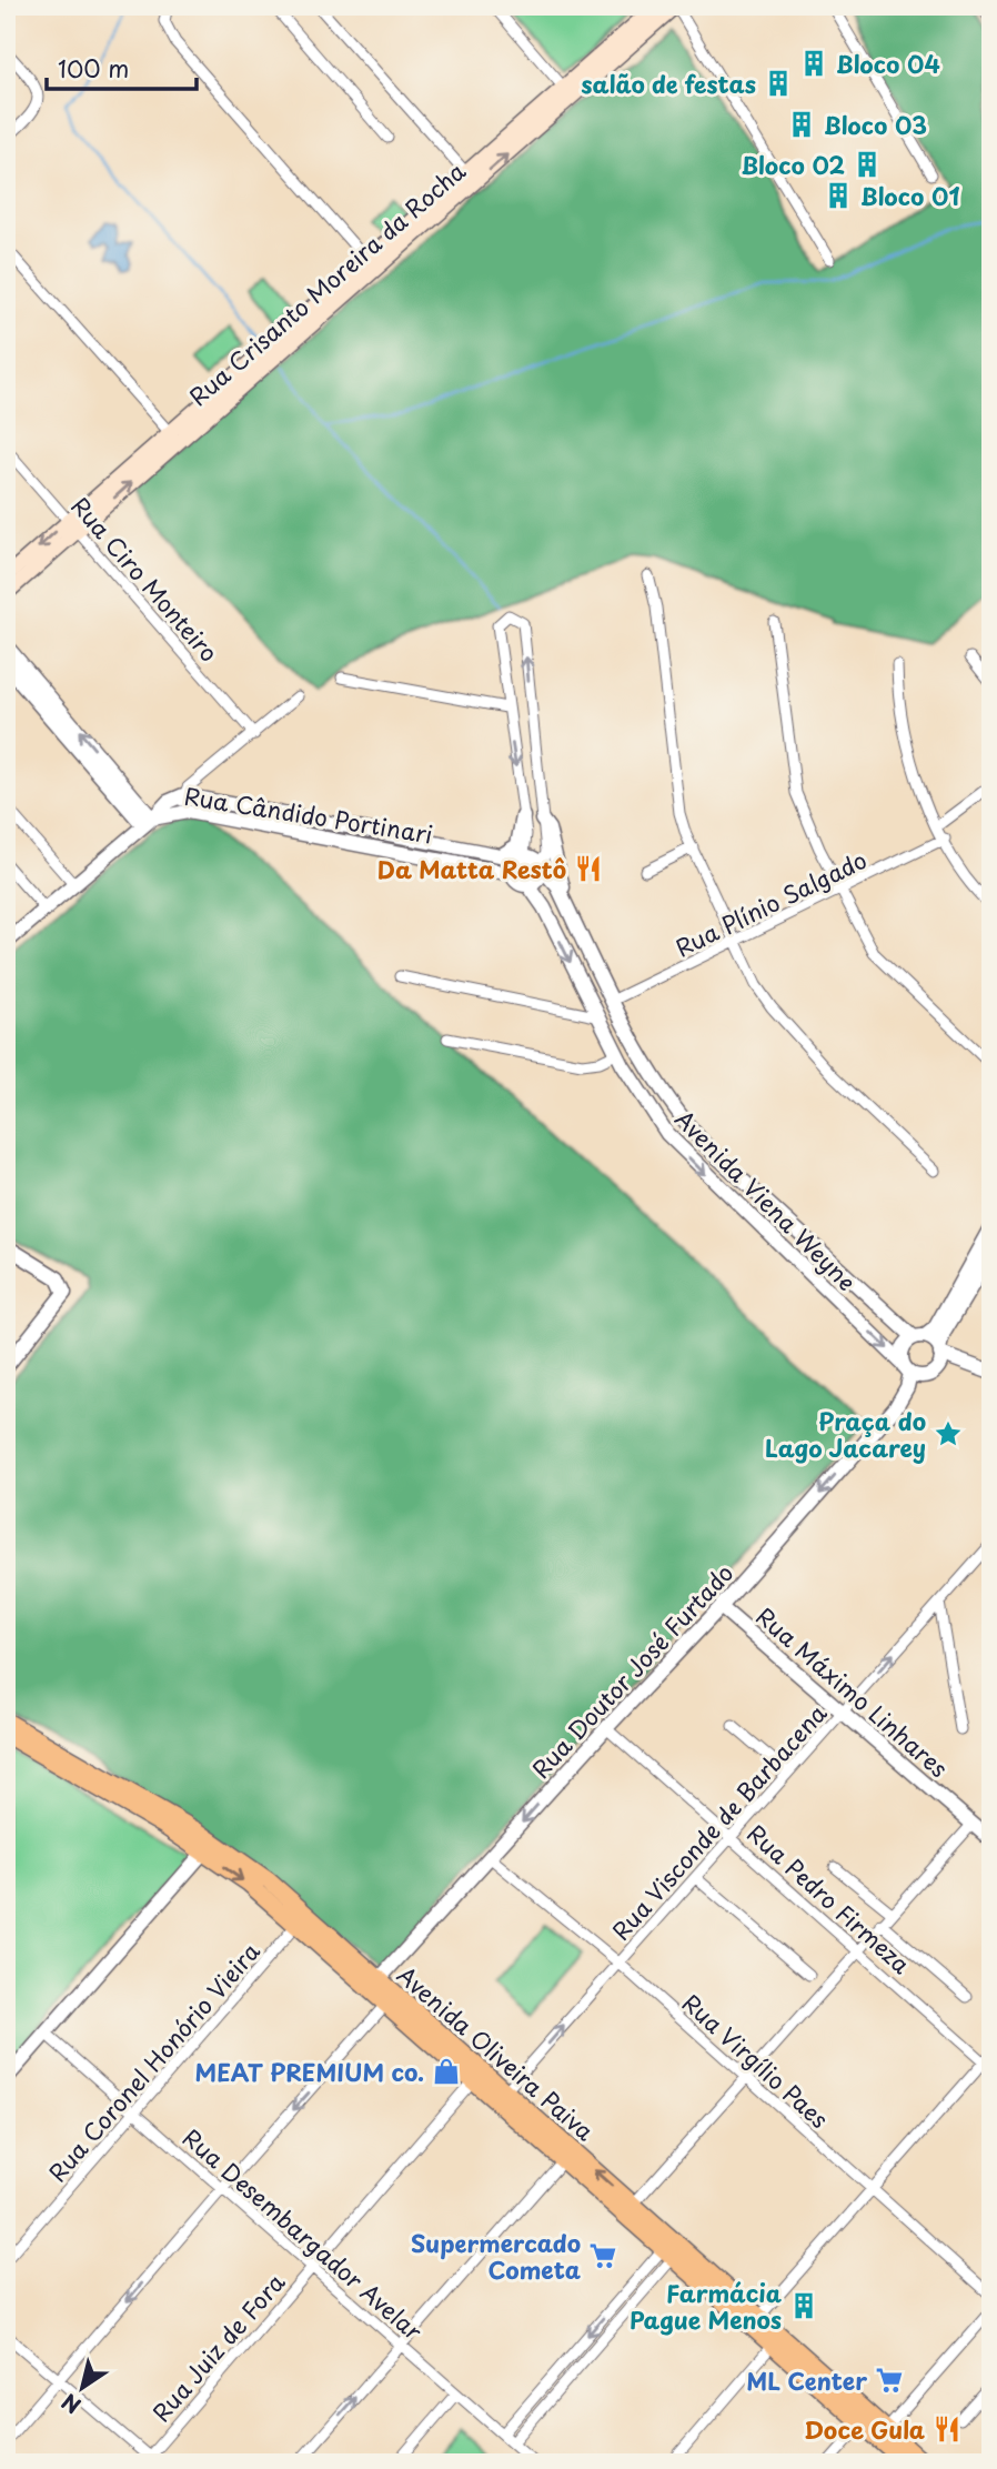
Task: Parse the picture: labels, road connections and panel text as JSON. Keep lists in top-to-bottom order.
{
  "streets": {
    "main road": ["Rua Crisanto Moreira da Rocha", "Avenida Oliveira Paiva"],
    "street": [
      "Rua Ciro Monteiro",
      "Rua Cândido Portinari",
      "Rua Plínio Salgado",
      "Avenida Viena Weyne",
      "Rua Doutor José Furtado",
      "Rua Máximo Linhares",
      "Rua Visconde de Barbacena",
      "Rua Pedro Firmeza",
      "Rua Virgílio Paes",
      "Rua Coronel Honório Vieira",
      "Rua Desembargador Avelar",
      "Rua Juiz de Fora"
    ]
  },
  "crossings": [
    ["Rua Crisanto Moreira da Rocha", "Rua Ciro Monteiro"],
    ["Rua Cândido Portinari", "Avenida Viena Weyne"],
    ["Rua Plínio Salgado", "Avenida Viena Weyne"],
    ["Avenida Viena Weyne", "Rua Doutor José Furtado"],
    ["Rua Doutor José Furtado", "Rua Máximo Linhares"],
    ["Rua Doutor José Furtado", "Rua Pedro Firmeza"],
    ["Rua Doutor José Furtado", "Avenida Oliveira Paiva"],
    ["Rua Doutor José Furtado", "Rua Virgílio Paes"],
    ["Rua Máximo Linhares", "Rua Visconde de Barbacena"],
    ["Rua Visconde de Barbacena", "Rua Pedro Firmeza"],
    ["Rua Visconde de Barbacena", "Avenida Oliveira Paiva"],
    ["Rua Visconde de Barbacena", "Rua Virgílio Paes"],
    ["Avenida Oliveira Paiva", "Rua Coronel Honório Vieira"],
    ["Avenida Oliveira Paiva", "Rua Juiz de Fora"],
    ["Rua Coronel Honório Vieira", "Rua Desembargador Avelar"],
    ["Rua Desembargador Avelar", "Rua Juiz de Fora"]
  ],
  "one_way": ["Rua Doutor José Furtado", "Rua Visconde de Barbacena"],
  "places": {
    "building": [
      "Bloco 04",
      "salão de festas",
      "Bloco 03",
      "Bloco 02",
      "Bloco 01",
      "Farmácia Pague Menos"
    ],
    "restaurant": ["Da Matta Restô", "Doce Gula"],
    "place": ["Praça do Lago Jacarey"],
    "shop": ["MEAT PREMIUM co."],
    "supermarket": ["Supermercado Cometa", "ML Center"]
  },
  "scale_bar": "100 m",
  "north": "bottom left"
}
